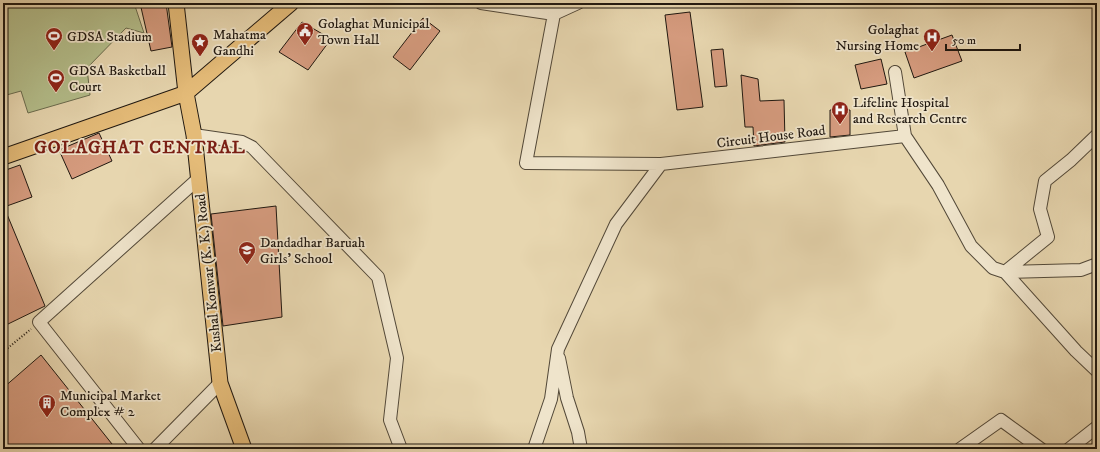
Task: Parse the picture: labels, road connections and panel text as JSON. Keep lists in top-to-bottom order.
{
  "streets": {
    "main road": ["Kushal Konwar (K. K.) Road"],
    "street": ["Circuit House Road"]
  },
  "districts": ["GOLAGHAT CENTRAL"],
  "places": {
    "public building": ["Golaghat Municipal Town Hall"],
    "sports": ["GDSA Stadium", "GDSA Basketball Court"],
    "hospital": ["Golaghat Nursing Home", "Lifeline Hospital and Research Centre"],
    "place": ["Mahatma Gandhi"],
    "school or university": ["Dandadhar Baruah Girls' School"],
    "building": ["Municipal Market Complex # 2"]
  },
  "scale_bar": "50 m"
}
